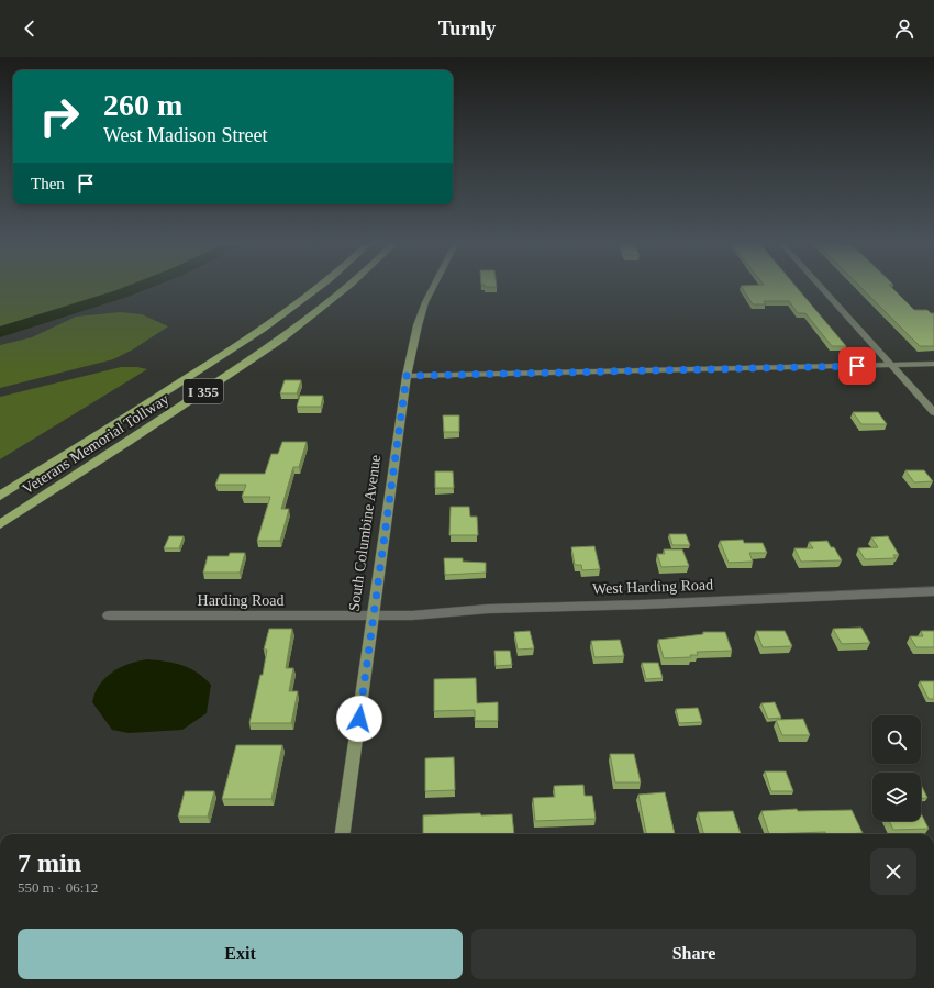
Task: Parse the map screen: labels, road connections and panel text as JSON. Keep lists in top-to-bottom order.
{
  "streets": {
    "highway": ["I 355", "Veterans Memorial Tollway"],
    "main road": ["South Columbine Avenue"],
    "street": ["West Harding Road", "Harding Road"]
  },
  "crossings": [
    ["South Columbine Avenue", "West Harding Road"],
    ["South Columbine Avenue", "Harding Road"],
    ["West Harding Road", "Harding Road"]
  ],
  "page": {
    "header": "Turnly",
    "turn": ["260 m", "West Madison Street"],
    "then": "Then",
    "heading": ["7 min", "550 m · 06:12"],
    "buttons": ["Exit", "Share"]
  }
}
